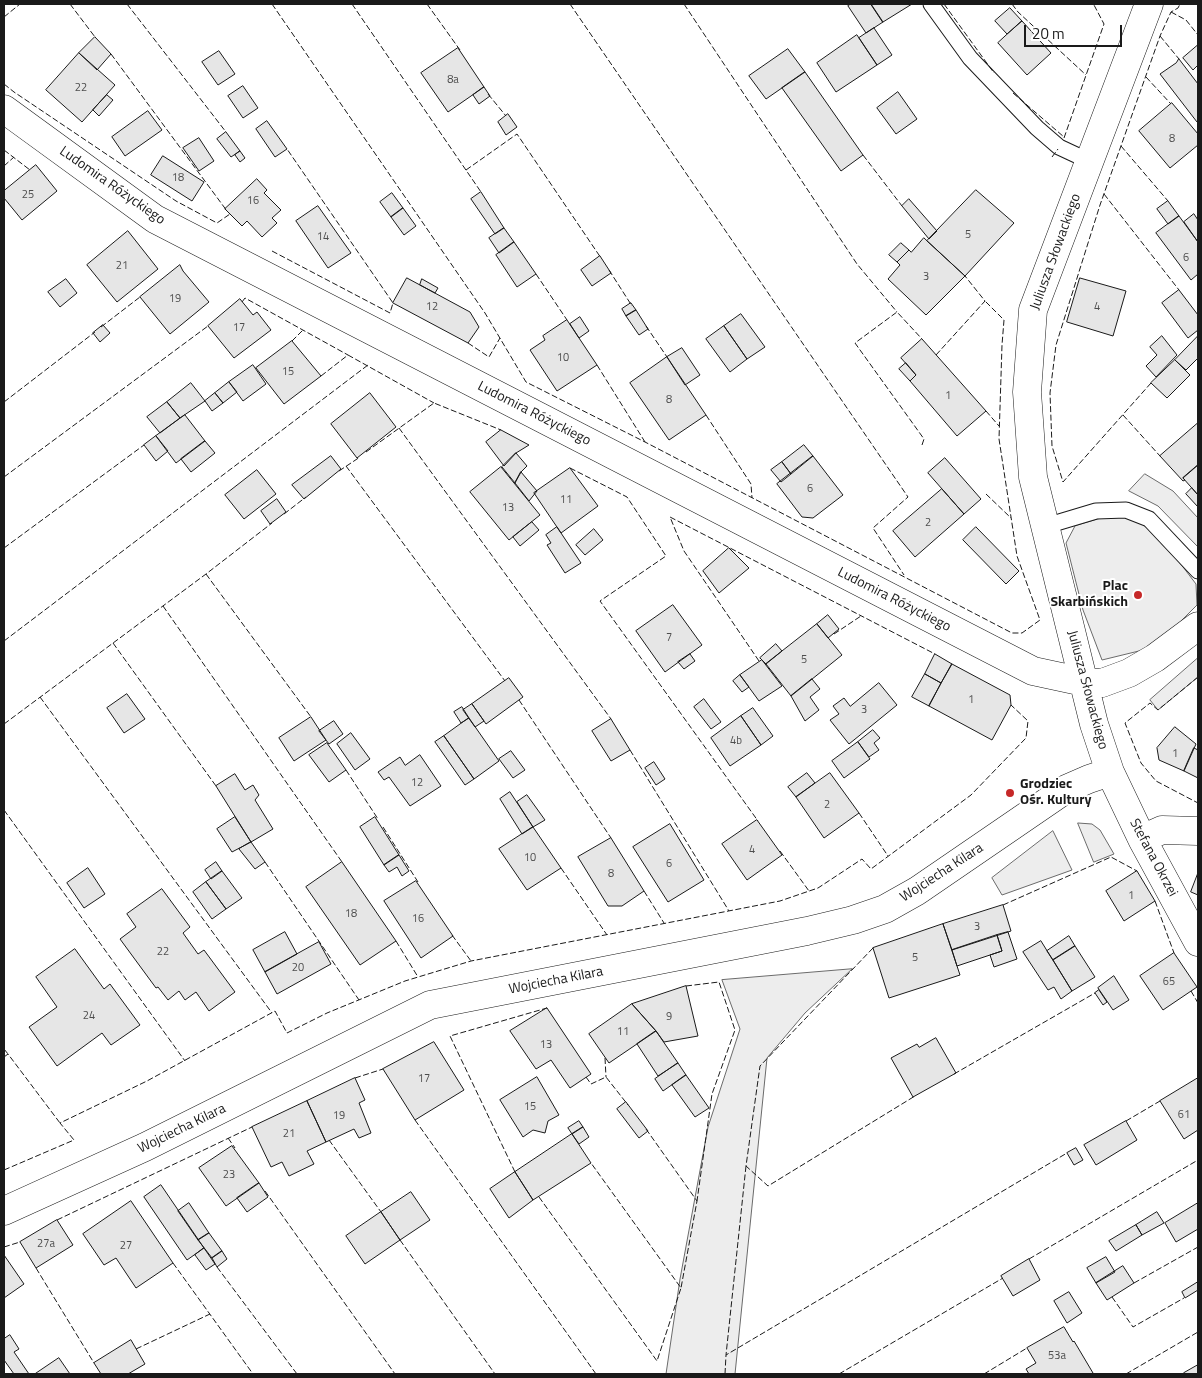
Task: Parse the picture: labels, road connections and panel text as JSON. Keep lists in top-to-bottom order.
{
  "streets": {
    "street": [
      "Ludomira Różyckiego",
      "Juliusza Słowackiego",
      "Stefana Okrzei",
      "Wojciecha Kilara"
    ]
  },
  "crossings": [
    ["Ludomira Różyckiego", "Juliusza Słowackiego"],
    ["Juliusza Słowackiego", "Stefana Okrzei"],
    ["Juliusza Słowackiego", "Wojciecha Kilara"],
    ["Stefana Okrzei", "Wojciecha Kilara"]
  ],
  "places": ["Plac Skarbińskich", "Grodziec Ośr. Kultury"],
  "house_numbers": [
    "8a",
    "22",
    "8",
    "18",
    "25",
    "16",
    "5",
    "14",
    "6",
    "21",
    "3",
    "19",
    "12",
    "4",
    "17",
    "10",
    "15",
    "1",
    "8",
    "6",
    "11",
    "13",
    "2",
    "7",
    "5",
    "1",
    "3",
    "4b",
    "1",
    "12",
    "2",
    "4",
    "10",
    "6",
    "8",
    "1",
    "18",
    "16",
    "3",
    "22",
    "5",
    "20",
    "65",
    "24",
    "9",
    "11",
    "13",
    "17",
    "15",
    "61",
    "19",
    "21",
    "23",
    "27a",
    "27",
    "53a"
  ],
  "scale_bar": "20 m"
}
